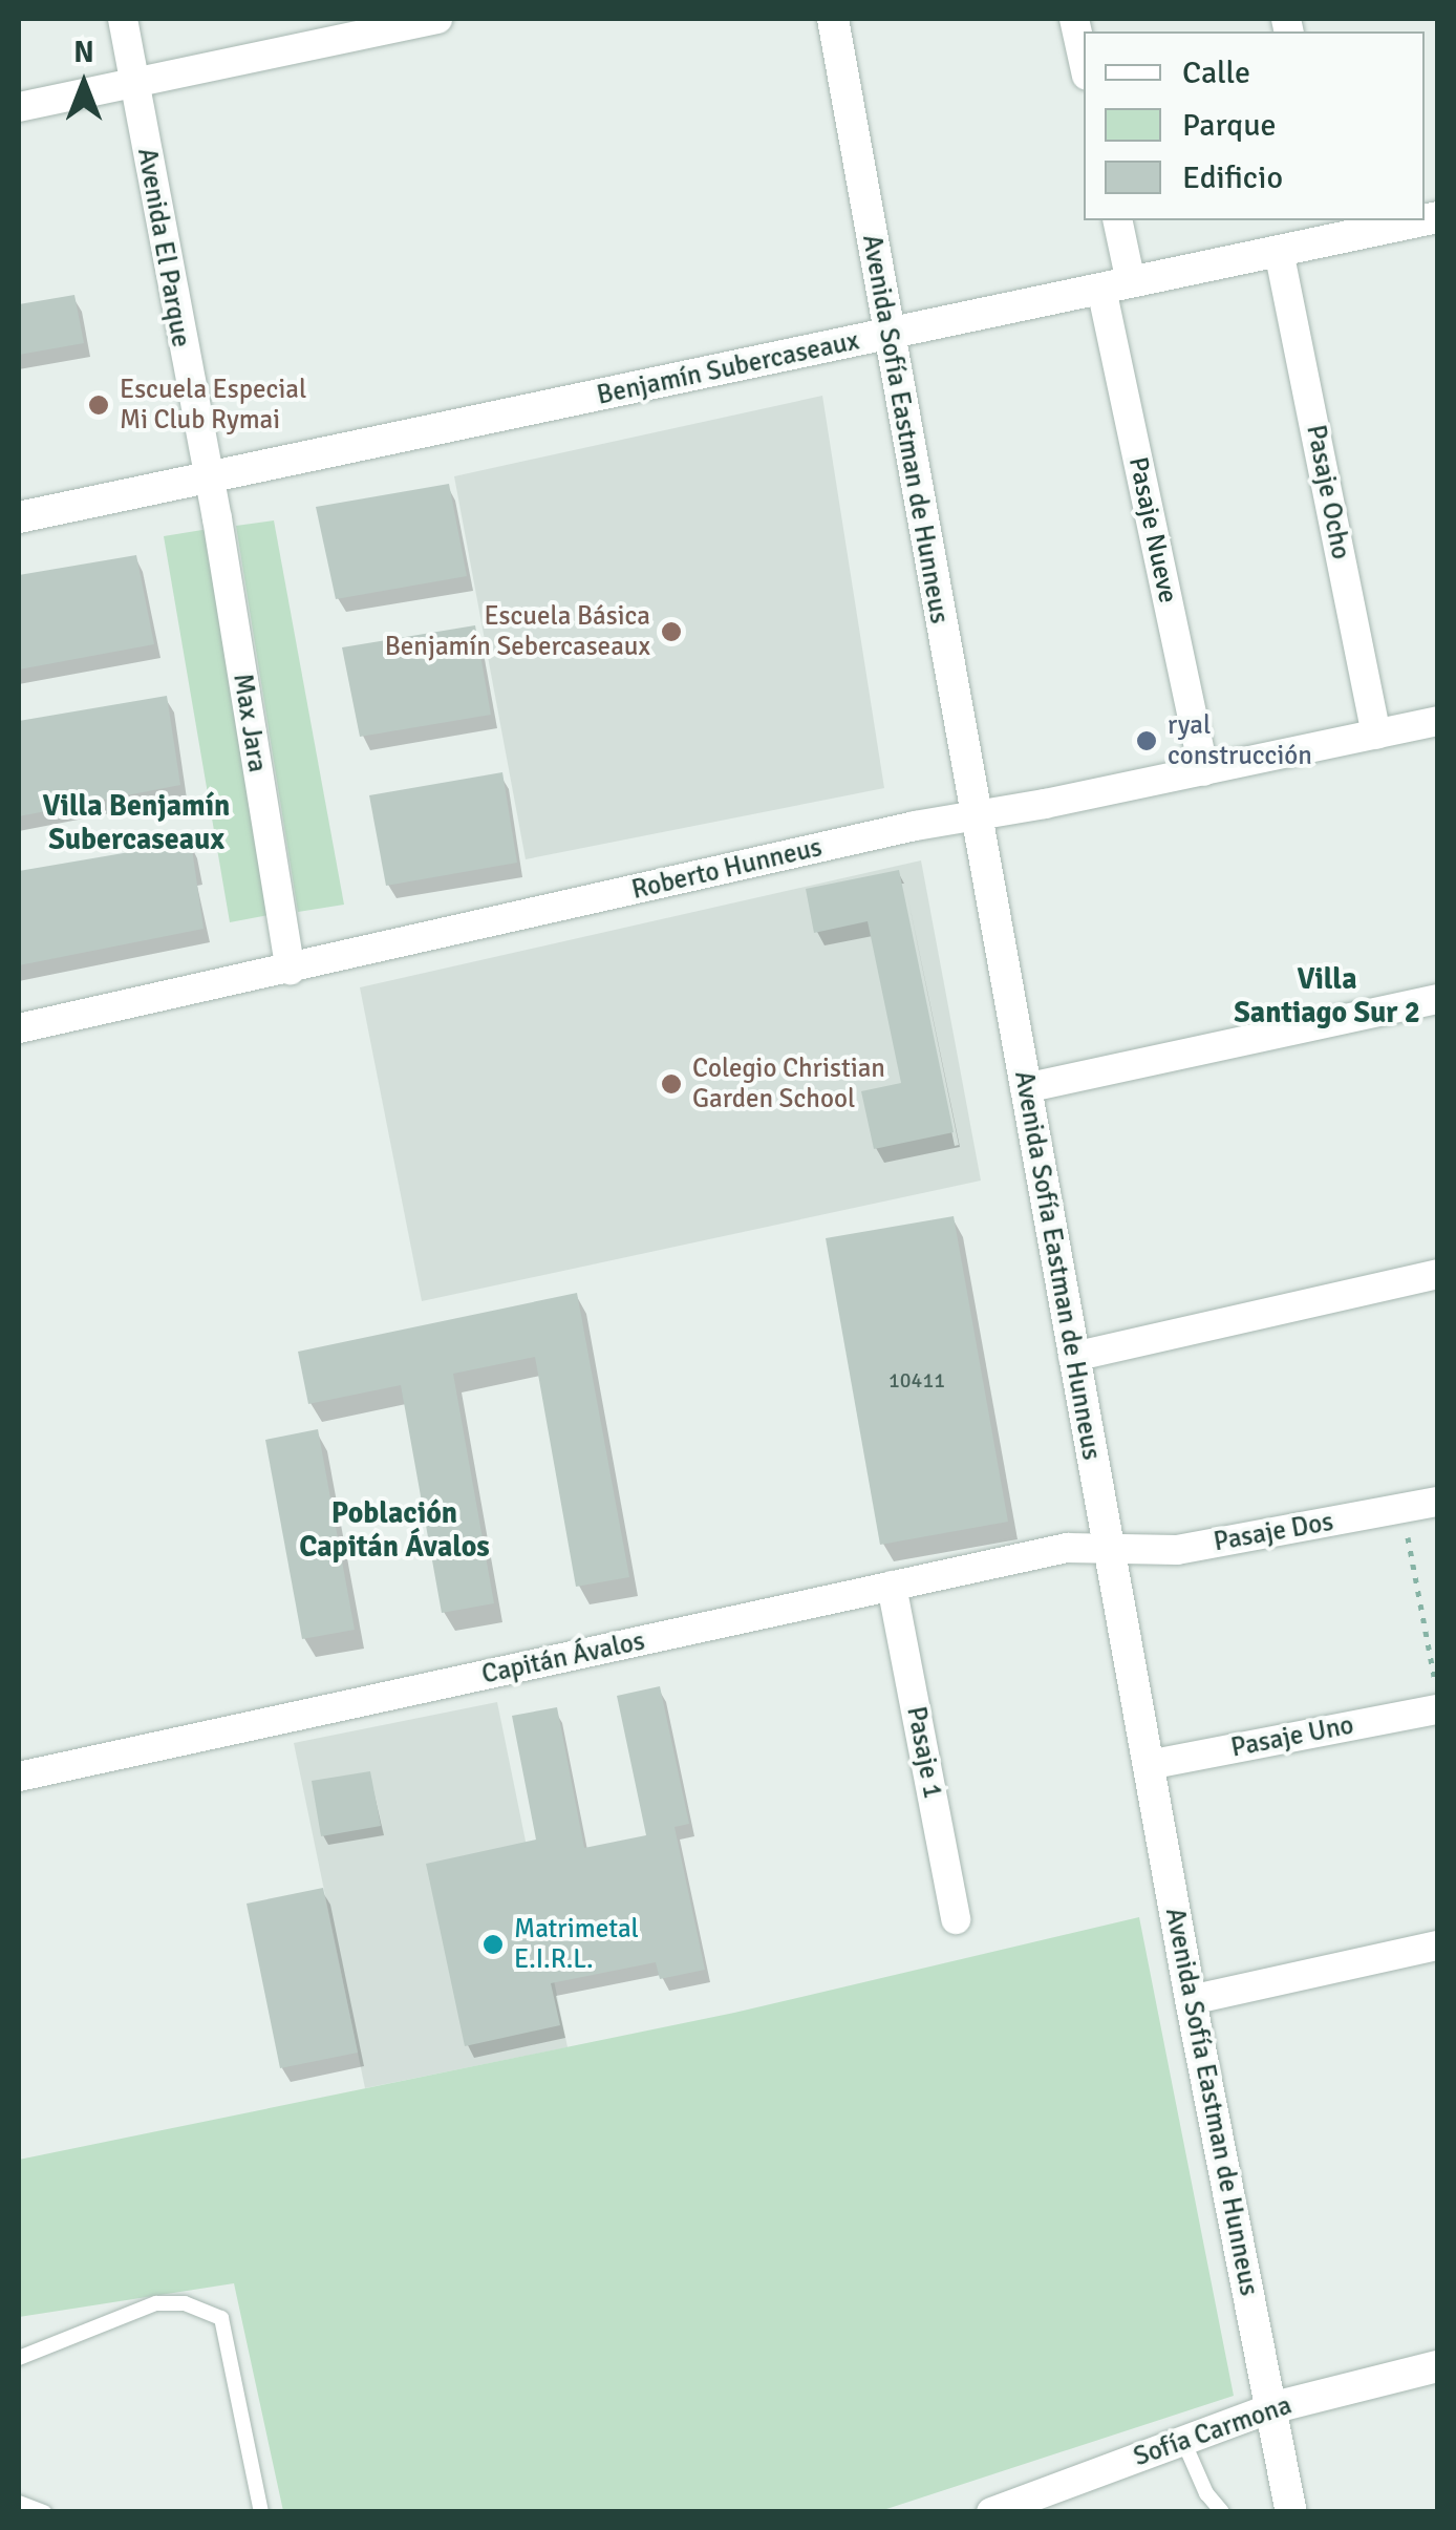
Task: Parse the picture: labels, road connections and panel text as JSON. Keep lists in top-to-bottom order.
{
  "streets": {
    "street": [
      "Avenida El Parque",
      "Benjamín Subercaseaux",
      "Avenida Sofía Eastman de Hunneus",
      "Pasaje Ocho",
      "Pasaje Nueve",
      "Max Jara",
      "Roberto Hunneus",
      "Pasaje Dos",
      "Capitán Ávalos",
      "Pasaje Uno",
      "Pasaje 1",
      "Sofía Carmona"
    ]
  },
  "crossings": [
    ["Avenida El Parque", "Benjamín Subercaseaux"],
    ["Avenida El Parque", "Max Jara"],
    ["Benjamín Subercaseaux", "Avenida Sofía Eastman de Hunneus"],
    ["Benjamín Subercaseaux", "Pasaje Ocho"],
    ["Benjamín Subercaseaux", "Pasaje Nueve"],
    ["Benjamín Subercaseaux", "Max Jara"],
    ["Avenida Sofía Eastman de Hunneus", "Roberto Hunneus"],
    ["Avenida Sofía Eastman de Hunneus", "Pasaje Dos"],
    ["Avenida Sofía Eastman de Hunneus", "Capitán Ávalos"],
    ["Avenida Sofía Eastman de Hunneus", "Pasaje Uno"],
    ["Avenida Sofía Eastman de Hunneus", "Sofía Carmona"],
    ["Pasaje Ocho", "Roberto Hunneus"],
    ["Pasaje Nueve", "Roberto Hunneus"],
    ["Max Jara", "Roberto Hunneus"],
    ["Pasaje Dos", "Capitán Ávalos"],
    ["Capitán Ávalos", "Pasaje 1"]
  ],
  "districts": ["Villa Benjamín Subercaseaux", "Villa Santiago Sur 2", "Población Capitán Ávalos"],
  "places": [
    "Escuela Especial Mi Club Rymai",
    "Escuela Básica Benjamín Sebercaseaux",
    "ryal construcción",
    "Colegio Christian Garden School",
    "Matrimetal E.I.R.L."
  ],
  "house_numbers": ["10411"],
  "legend": ["Calle", "Parque", "Edificio"],
  "north": "top"
}
